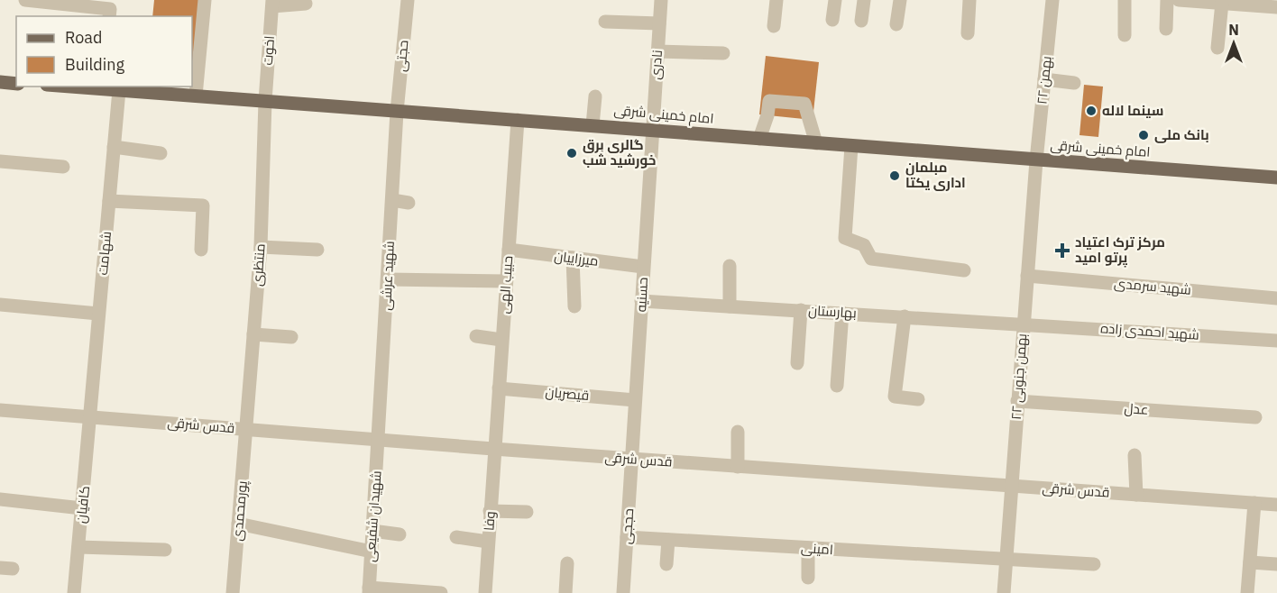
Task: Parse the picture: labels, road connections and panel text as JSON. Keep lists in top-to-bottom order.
{
  "streets": {
    "main road": ["امام خمینی شرقی"],
    "street": [
      "اخوت",
      "حجتی",
      "نادری",
      "۲۲ بهمن",
      "شهامت",
      "میرزاییان",
      "منتظری",
      "شهید عرشی",
      "حبیب الهی",
      "شهید سرمدی",
      "حسنیه",
      "بهارستان",
      "شهید احمدی زاده",
      "۲۲ بهمن جنوبی",
      "قیصریان",
      "عدل",
      "قدس شرقی",
      "کافیان",
      "پورمحمدی",
      "شهیدان شفیعی",
      "وفا",
      "حججی",
      "امینی"
    ]
  },
  "crossings": [
    ["اخوت", "امام خمینی شرقی"],
    ["اخوت", "منتظری"],
    ["حجتی", "امام خمینی شرقی"],
    ["حجتی", "شهید عرشی"],
    ["نادری", "امام خمینی شرقی"],
    ["نادری", "حسنیه"],
    ["۲۲ بهمن", "امام خمینی شرقی"],
    ["۲۲ بهمن", "۲۲ بهمن جنوبی"],
    ["امام خمینی شرقی", "شهامت"],
    ["امام خمینی شرقی", "منتظری"],
    ["امام خمینی شرقی", "شهید عرشی"],
    ["امام خمینی شرقی", "حبیب الهی"],
    ["امام خمینی شرقی", "حسنیه"],
    ["امام خمینی شرقی", "۲۲ بهمن جنوبی"],
    ["شهامت", "قدس شرقی"],
    ["شهامت", "کافیان"],
    ["میرزاییان", "حبیب الهی"],
    ["میرزاییان", "حسنیه"],
    ["منتظری", "قدس شرقی"],
    ["منتظری", "پورمحمدی"],
    ["شهید عرشی", "قدس شرقی"],
    ["شهید عرشی", "شهیدان شفیعی"],
    ["حبیب الهی", "قیصریان"],
    ["حبیب الهی", "قدس شرقی"],
    ["حبیب الهی", "وفا"],
    ["شهید سرمدی", "۲۲ بهمن جنوبی"],
    ["حسنیه", "بهارستان"],
    ["حسنیه", "قیصریان"],
    ["حسنیه", "قدس شرقی"],
    ["حسنیه", "حججی"],
    ["بهارستان", "شهید احمدی زاده"],
    ["بهارستان", "۲۲ بهمن جنوبی"],
    ["شهید احمدی زاده", "۲۲ بهمن جنوبی"],
    ["۲۲ بهمن جنوبی", "عدل"],
    ["۲۲ بهمن جنوبی", "قدس شرقی"],
    ["۲۲ بهمن جنوبی", "امینی"],
    ["قدس شرقی", "کافیان"],
    ["قدس شرقی", "پورمحمدی"],
    ["قدس شرقی", "شهیدان شفیعی"],
    ["قدس شرقی", "وفا"],
    ["قدس شرقی", "حججی"],
    ["حججی", "امینی"]
  ],
  "places": {
    "other": [
      "سینما لاله",
      "بانک ملی",
      "گالری برق خورشید شب",
      "مبلمان اداری یکتا"
    ],
    "health": ["مرکز ترک اعتیاد پرتو امید"]
  },
  "legend": ["Road", "Building"],
  "north": "top"
}
